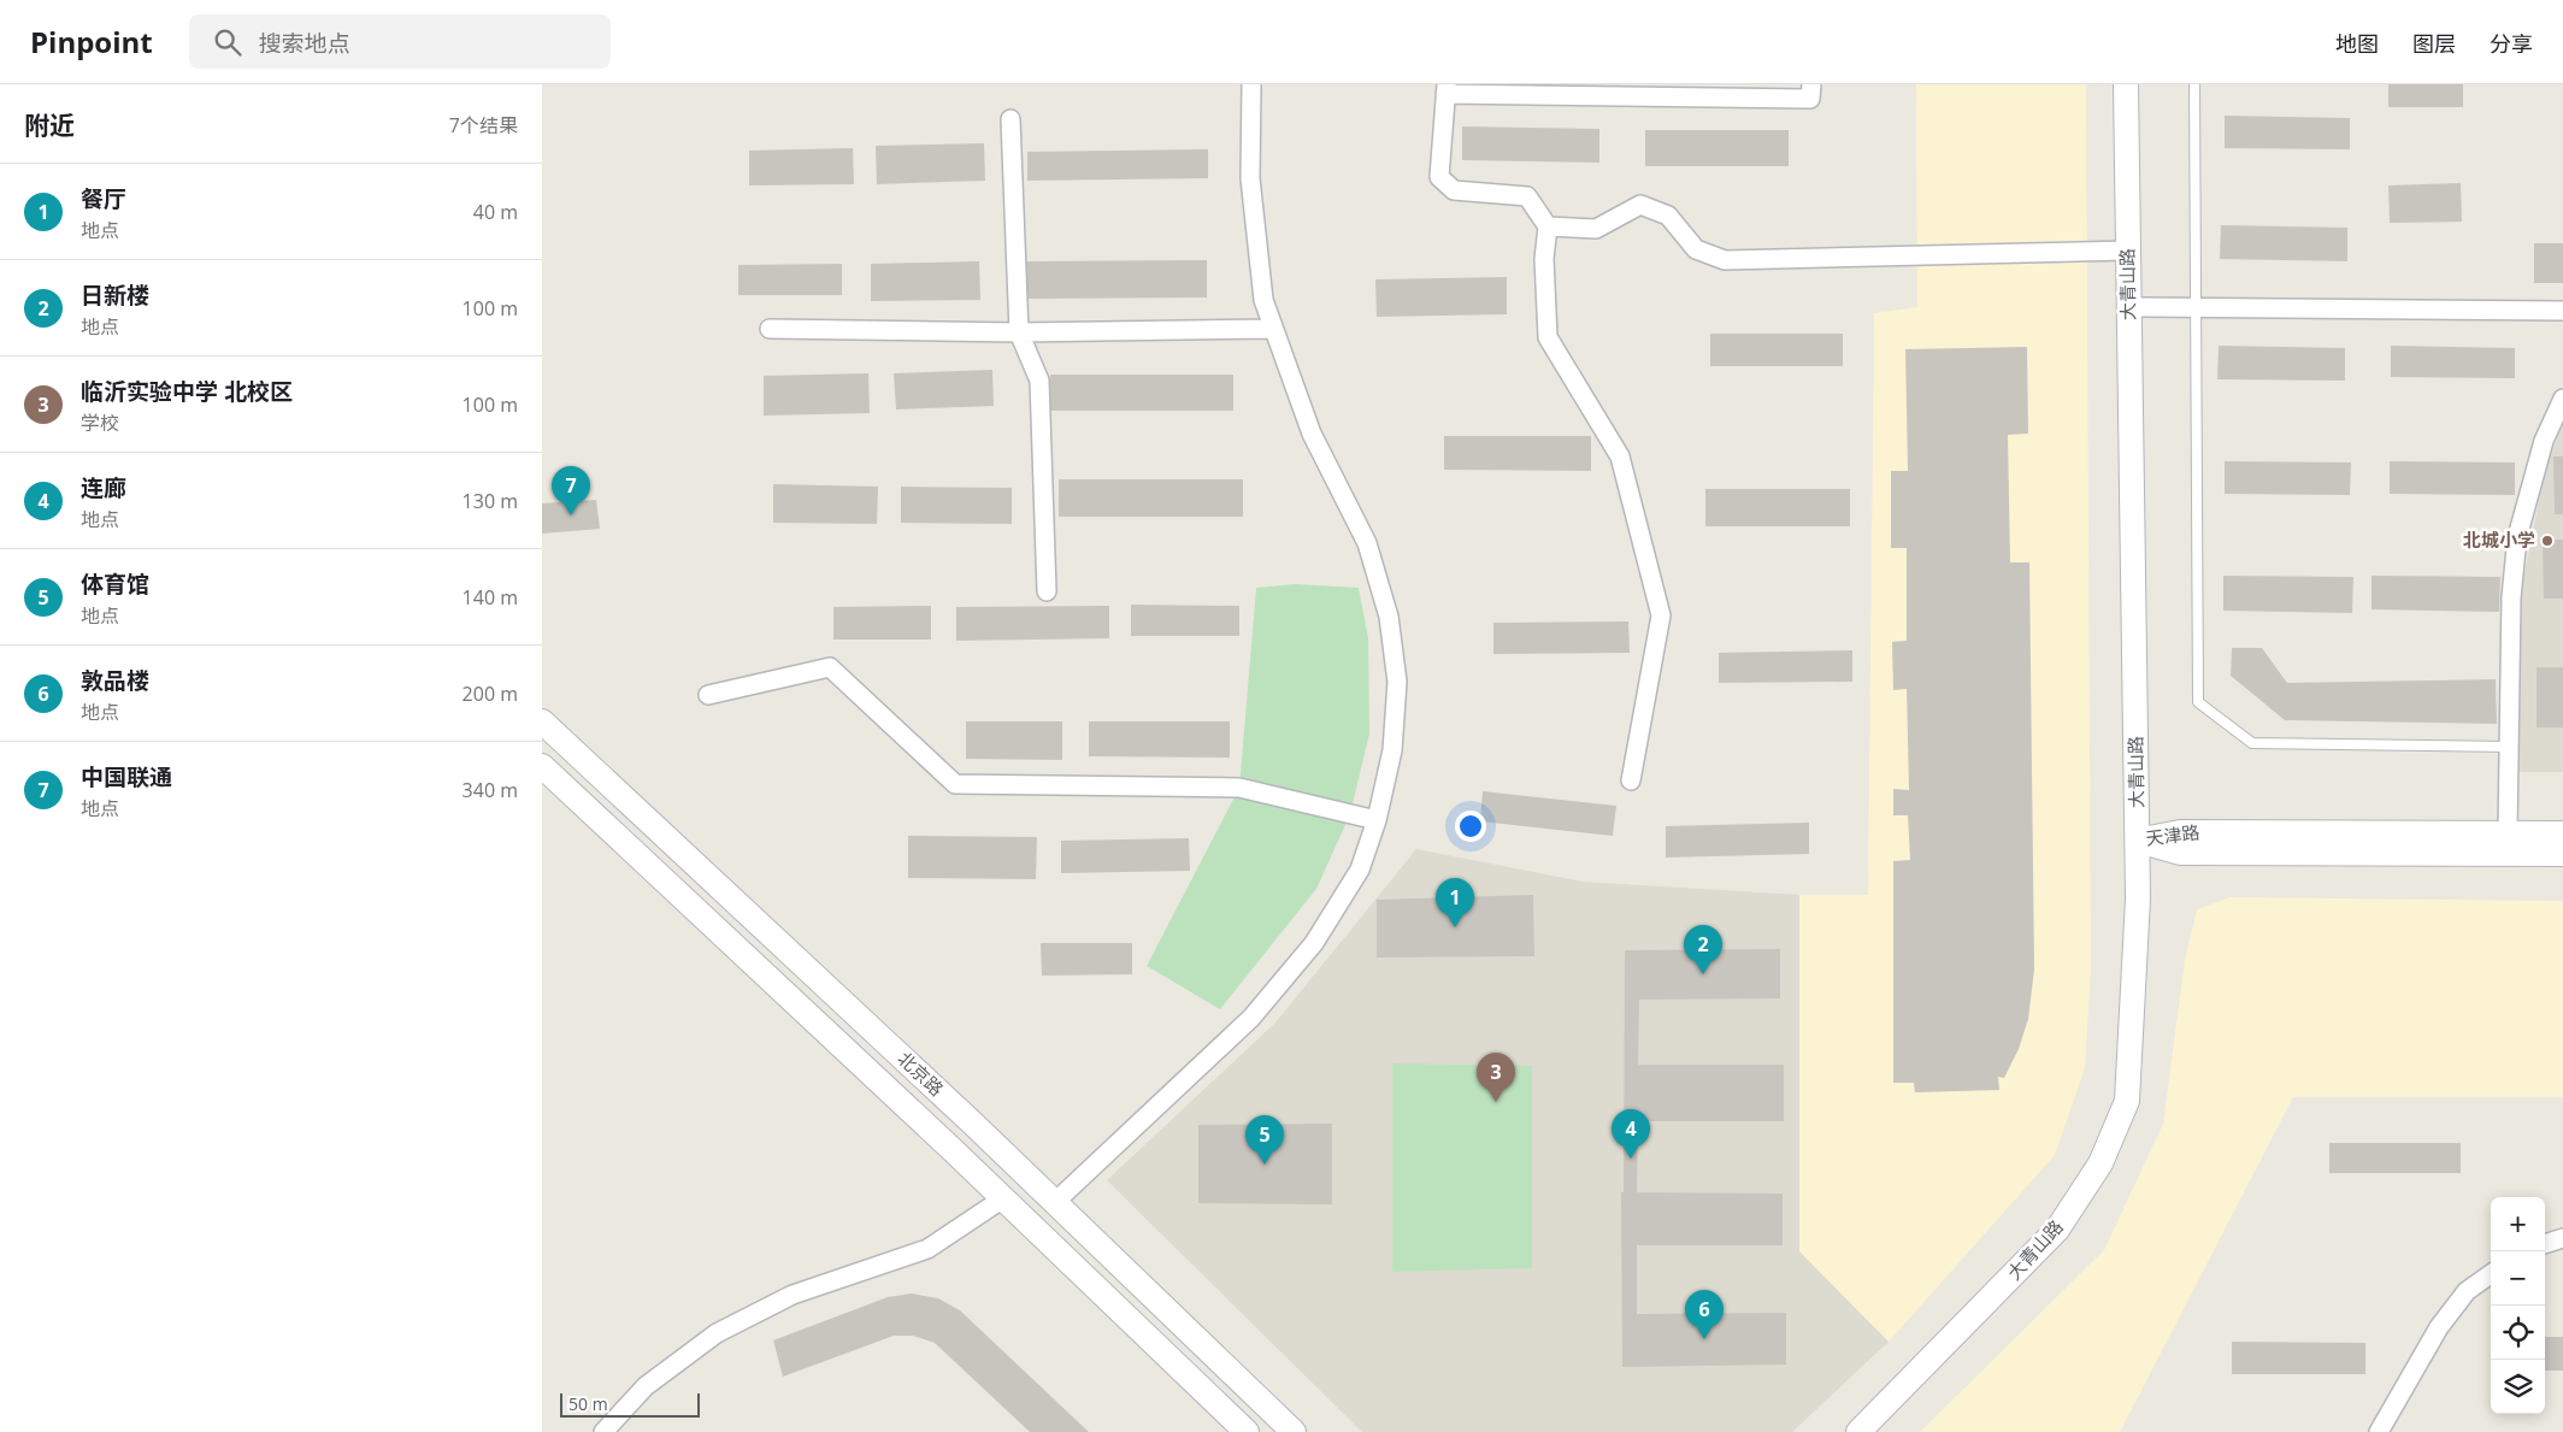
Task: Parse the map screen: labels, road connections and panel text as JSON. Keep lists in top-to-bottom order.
{
  "streets": {
    "main road": ["大青山路", "天津路", "北京路"]
  },
  "crossings": [
    ["大青山路", "天津路"]
  ],
  "places": ["北城小学"],
  "scale_bar": "50 m",
  "page": {
    "header": "Pinpoint",
    "search": "搜索地点",
    "nav": ["地图", "图层", "分享"],
    "heading": ["附近", "7个结果"],
    "list": [
      {
        "mark": "1",
        "name": "餐厅",
        "note": "地点",
        "value": "40 m"
      },
      {
        "mark": "2",
        "name": "日新楼",
        "note": "地点",
        "value": "100 m"
      },
      {
        "mark": "3",
        "name": "临沂实验中学 北校区",
        "note": "学校",
        "value": "100 m"
      },
      {
        "mark": "4",
        "name": "连廊",
        "note": "地点",
        "value": "130 m"
      },
      {
        "mark": "5",
        "name": "体育馆",
        "note": "地点",
        "value": "140 m"
      },
      {
        "mark": "6",
        "name": "敦品楼",
        "note": "地点",
        "value": "200 m"
      },
      {
        "mark": "7",
        "name": "中国联通",
        "note": "地点",
        "value": "340 m"
      }
    ],
    "pins": [
      "7",
      "1",
      "2",
      "3",
      "4",
      "5",
      "6"
    ],
    "map_buttons": ["+", "−"],
    "scale": "50 m"
  }
}
